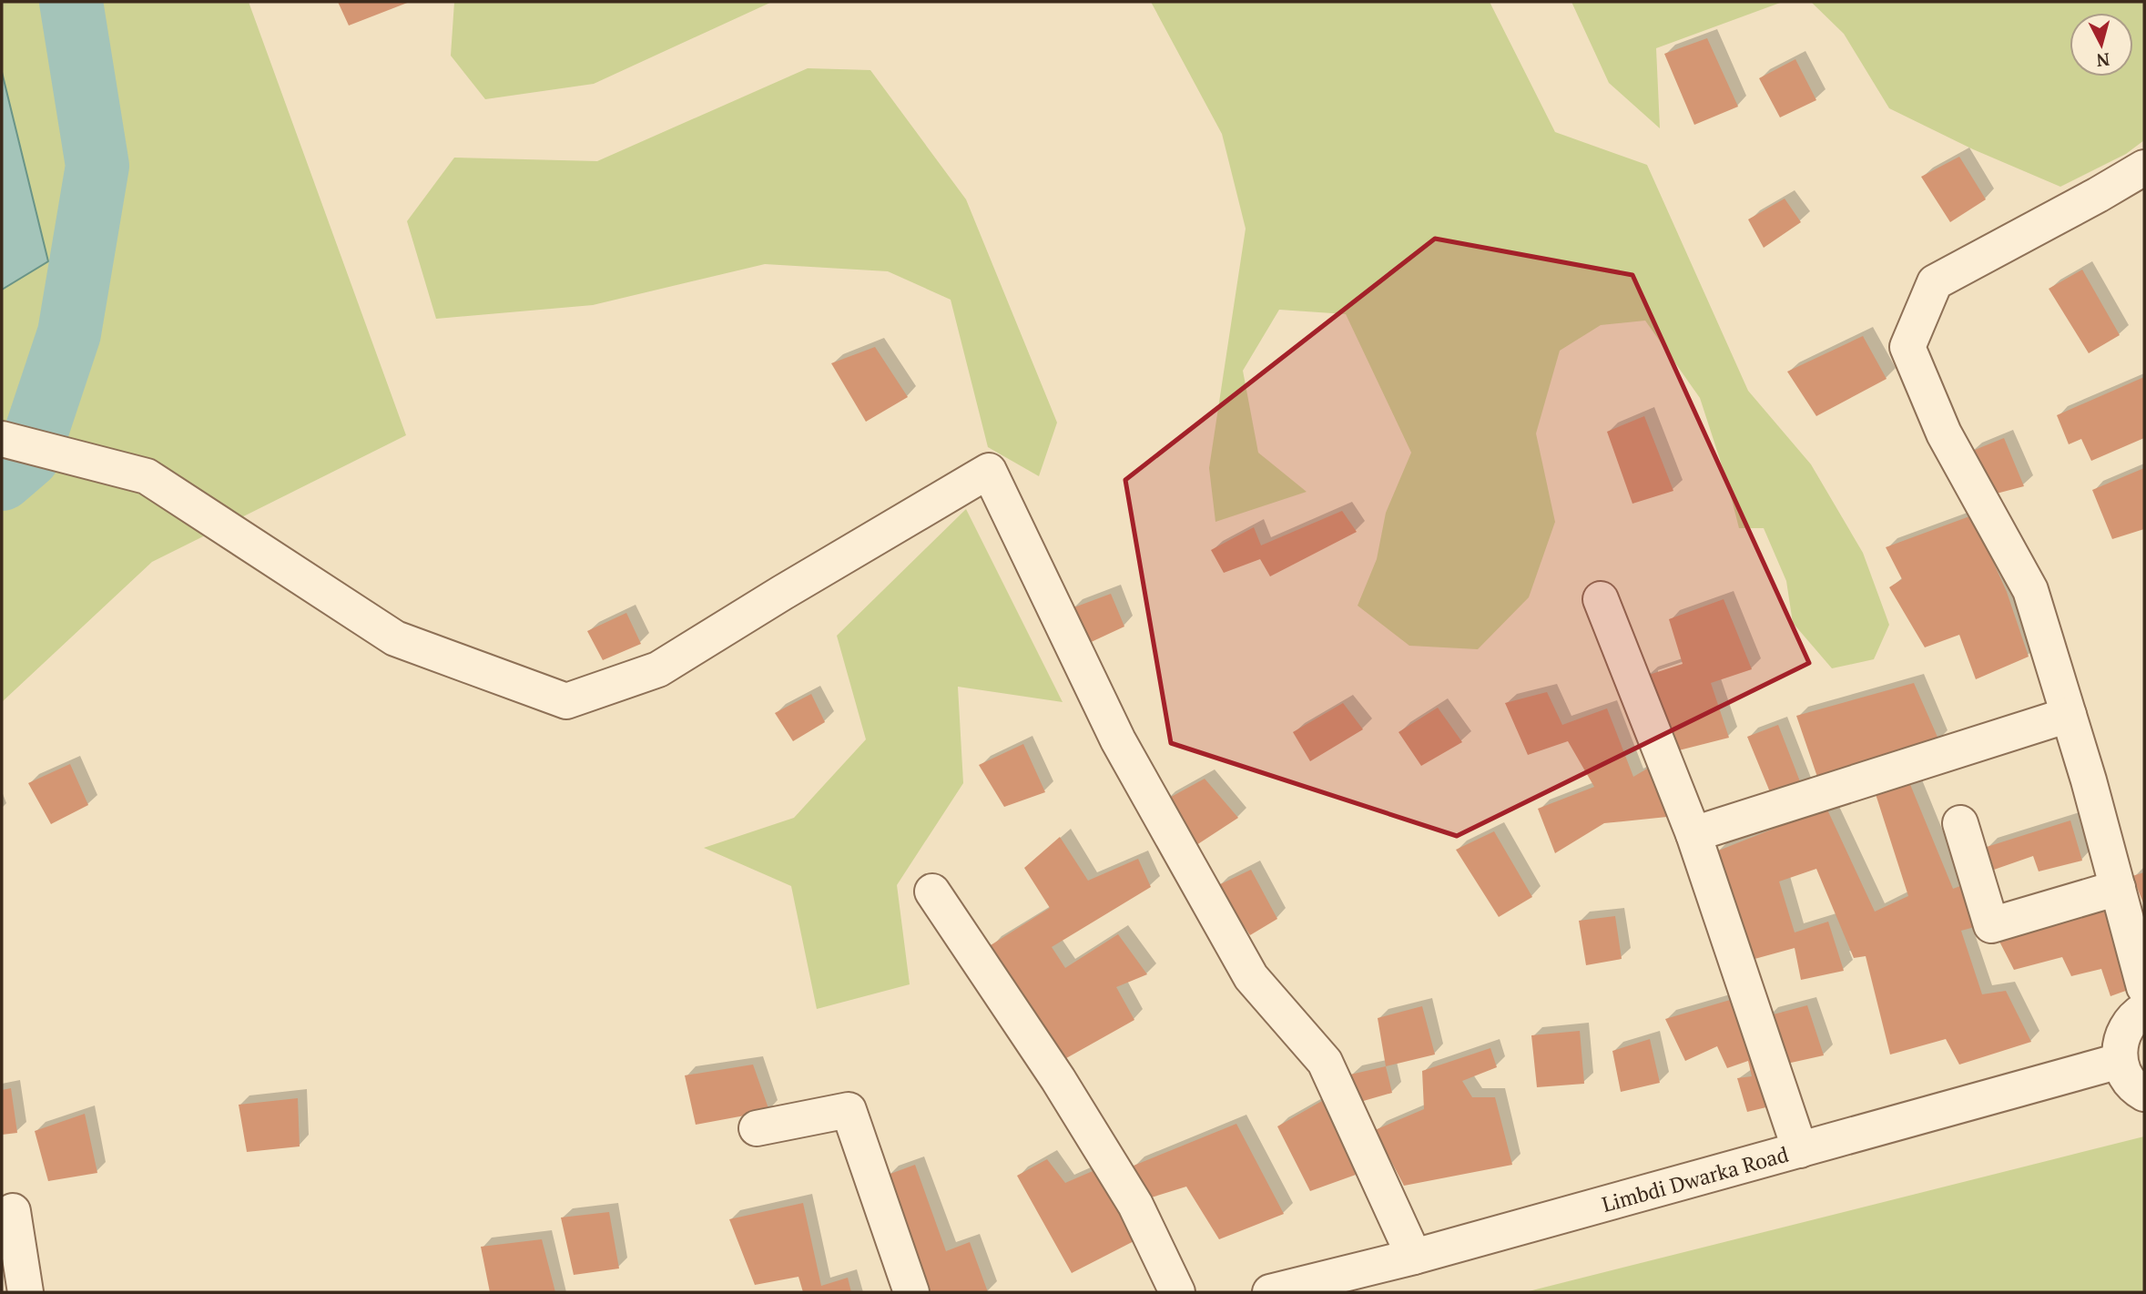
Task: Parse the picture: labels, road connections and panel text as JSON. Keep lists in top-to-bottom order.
{
  "streets": {
    "street": ["Limbdi Dwarka Road"]
  },
  "north": "bottom"
}
